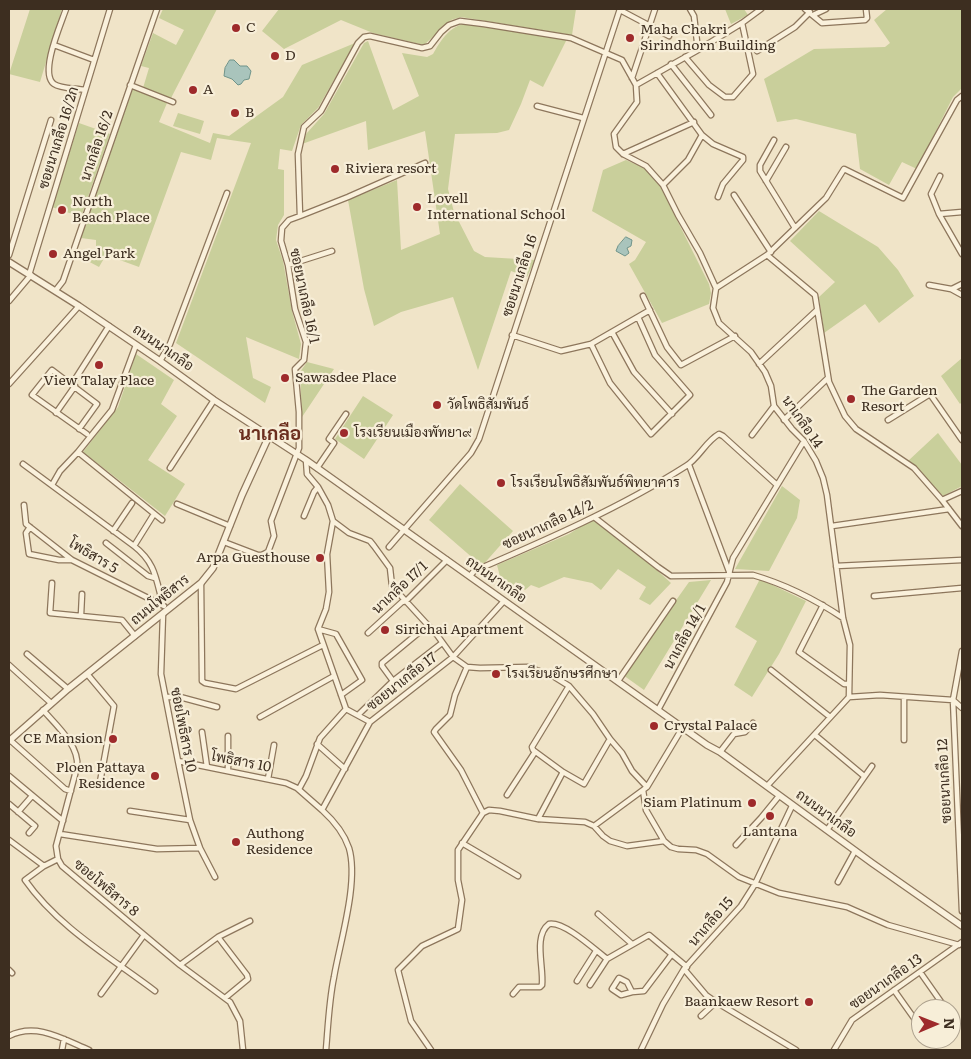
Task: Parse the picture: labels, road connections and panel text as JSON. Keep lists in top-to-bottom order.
{
  "streets": {
    "street": [
      "ซอยนาเกลือ 16/2ก",
      "นาเกลือ 16/2",
      "ซอยนาเกลือ 16",
      "ซอยนาเกลือ 16/1",
      "ถนนนาเกลือ",
      "นาเกลือ 14",
      "ซอยนาเกลือ 14/2",
      "โพธิสาร 5",
      "นาเกลือ 17/1",
      "ถนนโพธิสาร",
      "นาเกลือ 14/1",
      "ซอยนาเกลือ 17",
      "ซอยโพธิสาร 10",
      "โพธิสาร 10",
      "ซอยนาเกลือ 12",
      "ซอยโพธิสาร 8",
      "นาเกลือ 15",
      "ซอยนาเกลือ 13"
    ]
  },
  "crossings": [
    ["ซอยนาเกลือ 16/2ก", "ถนนนาเกลือ"],
    ["นาเกลือ 16/2", "ถนนนาเกลือ"],
    ["ซอยนาเกลือ 16", "ถนนนาเกลือ"],
    ["ซอยนาเกลือ 16/1", "ถนนนาเกลือ"],
    ["ซอยนาเกลือ 16/1", "ถนนโพธิสาร"],
    ["ถนนนาเกลือ", "ซอยนาเกลือ 14/2"],
    ["ถนนนาเกลือ", "นาเกลือ 17/1"],
    ["ถนนนาเกลือ", "ถนนโพธิสาร"],
    ["ถนนนาเกลือ", "นาเกลือ 14/1"],
    ["ถนนนาเกลือ", "ซอยนาเกลือ 17"],
    ["ถนนนาเกลือ", "ซอยนาเกลือ 12"],
    ["ถนนนาเกลือ", "นาเกลือ 15"],
    ["นาเกลือ 14", "นาเกลือ 14/1"],
    ["ซอยนาเกลือ 14/2", "นาเกลือ 14/1"],
    ["โพธิสาร 5", "ถนนโพธิสาร"],
    ["โพธิสาร 5", "ซอยโพธิสาร 10"],
    ["ถนนโพธิสาร", "ซอยโพธิสาร 10"],
    ["ถนนโพธิสาร", "ซอยโพธิสาร 8"],
    ["ซอยโพธิสาร 10", "โพธิสาร 10"]
  ],
  "districts": ["นาเกลือ"],
  "places": [
    "C",
    "Maha Chakri Sirindhorn Building",
    "D",
    "A",
    "B",
    "Riviera resort",
    "Lovell International School",
    "North Beach Place",
    "Angel Park",
    "View Talay Place",
    "Sawasdee Place",
    "The Garden Resort",
    "วัดโพธิสัมพันธ์",
    "โรงเรียนเมืองพัทยา๙",
    "โรงเรียนโพธิสัมพันธ์พิทยาคาร",
    "Arpa Guesthouse",
    "Sirichai Apartment",
    "โรงเรียนอักษรศึกษา",
    "Crystal Palace",
    "CE Mansion",
    "Ploen Pattaya Residence",
    "Siam Platinum",
    "Lantana",
    "Authong Residence",
    "Baankaew Resort"
  ],
  "north": "right"
}
